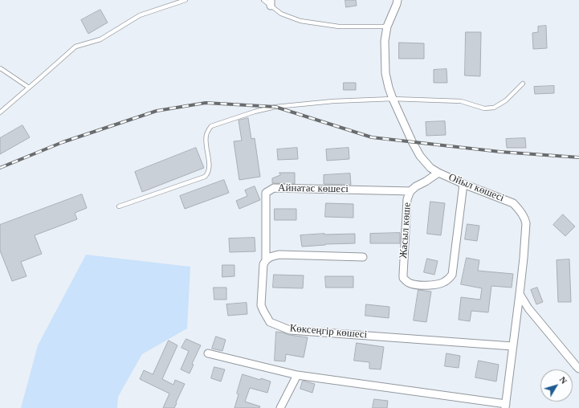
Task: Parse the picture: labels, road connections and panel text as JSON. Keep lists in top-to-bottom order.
{
  "streets": {
    "street": [
      "Ойыл көшесі",
      "Айнатас көшесі",
      "Жасыл көше",
      "Көксеңгір көшесі"
    ]
  },
  "crossings": [
    ["Ойыл көшесі", "Жасыл көше"],
    ["Ойыл көшесі", "Көксеңгір көшесі"],
    ["Айнатас көшесі", "Жасыл көше"],
    ["Айнатас көшесі", "Көксеңгір көшесі"]
  ],
  "north": "top right"
}
